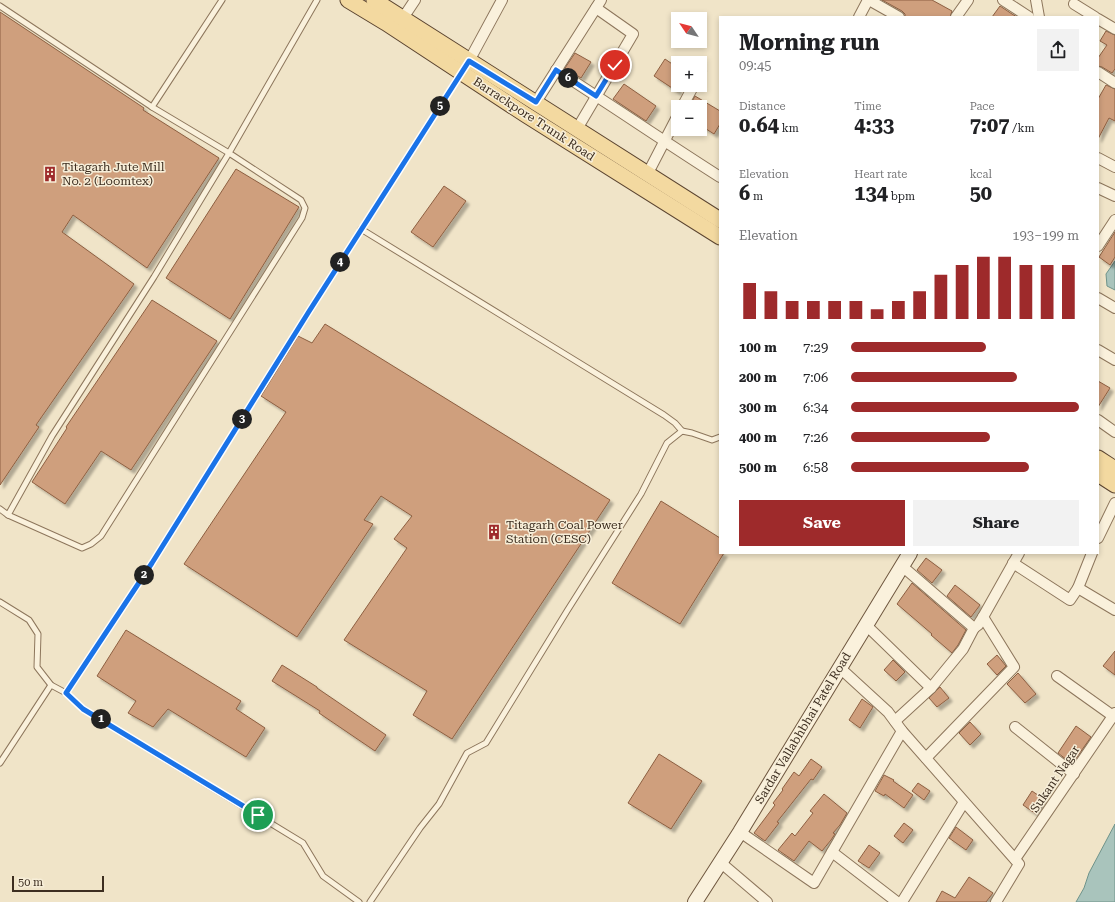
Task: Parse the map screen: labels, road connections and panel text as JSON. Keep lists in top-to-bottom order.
{
  "streets": {
    "main road": ["Barrackpore Trunk Road"],
    "street": ["Sardar Vallabhbhai Patel Road", "Sukant Nagar"]
  },
  "places": {
    "building": ["Titagarh Jute Mill No. 2 (Loomtex)", "Titagarh Coal Power Station (CESC)"]
  },
  "scale_bar": "50 m",
  "north": "top left",
  "page": {
    "map_buttons": ["+", "−"],
    "heading": ["Morning run", "09:45"],
    "pins": [
      "6",
      "5",
      "4",
      "3",
      "2",
      "1"
    ],
    "stats": [
      ["Distance", "0.64 km"],
      ["Time", "4:33"],
      ["Pace", "7:07 /km"],
      ["Elevation", "6 m"],
      ["Heart rate", "134 bpm"],
      ["kcal", "50"]
    ],
    "chart": ["Elevation", "193–199 m"],
    "list": [
      {
        "name": "100 m",
        "note": "7:29"
      },
      {
        "name": "200 m",
        "note": "7:06"
      },
      {
        "name": "300 m",
        "note": "6:34"
      },
      {
        "name": "400 m",
        "note": "7:26"
      },
      {
        "name": "500 m",
        "note": "6:58"
      }
    ],
    "buttons": ["Save", "Share"],
    "scale": "50 m"
  }
}
